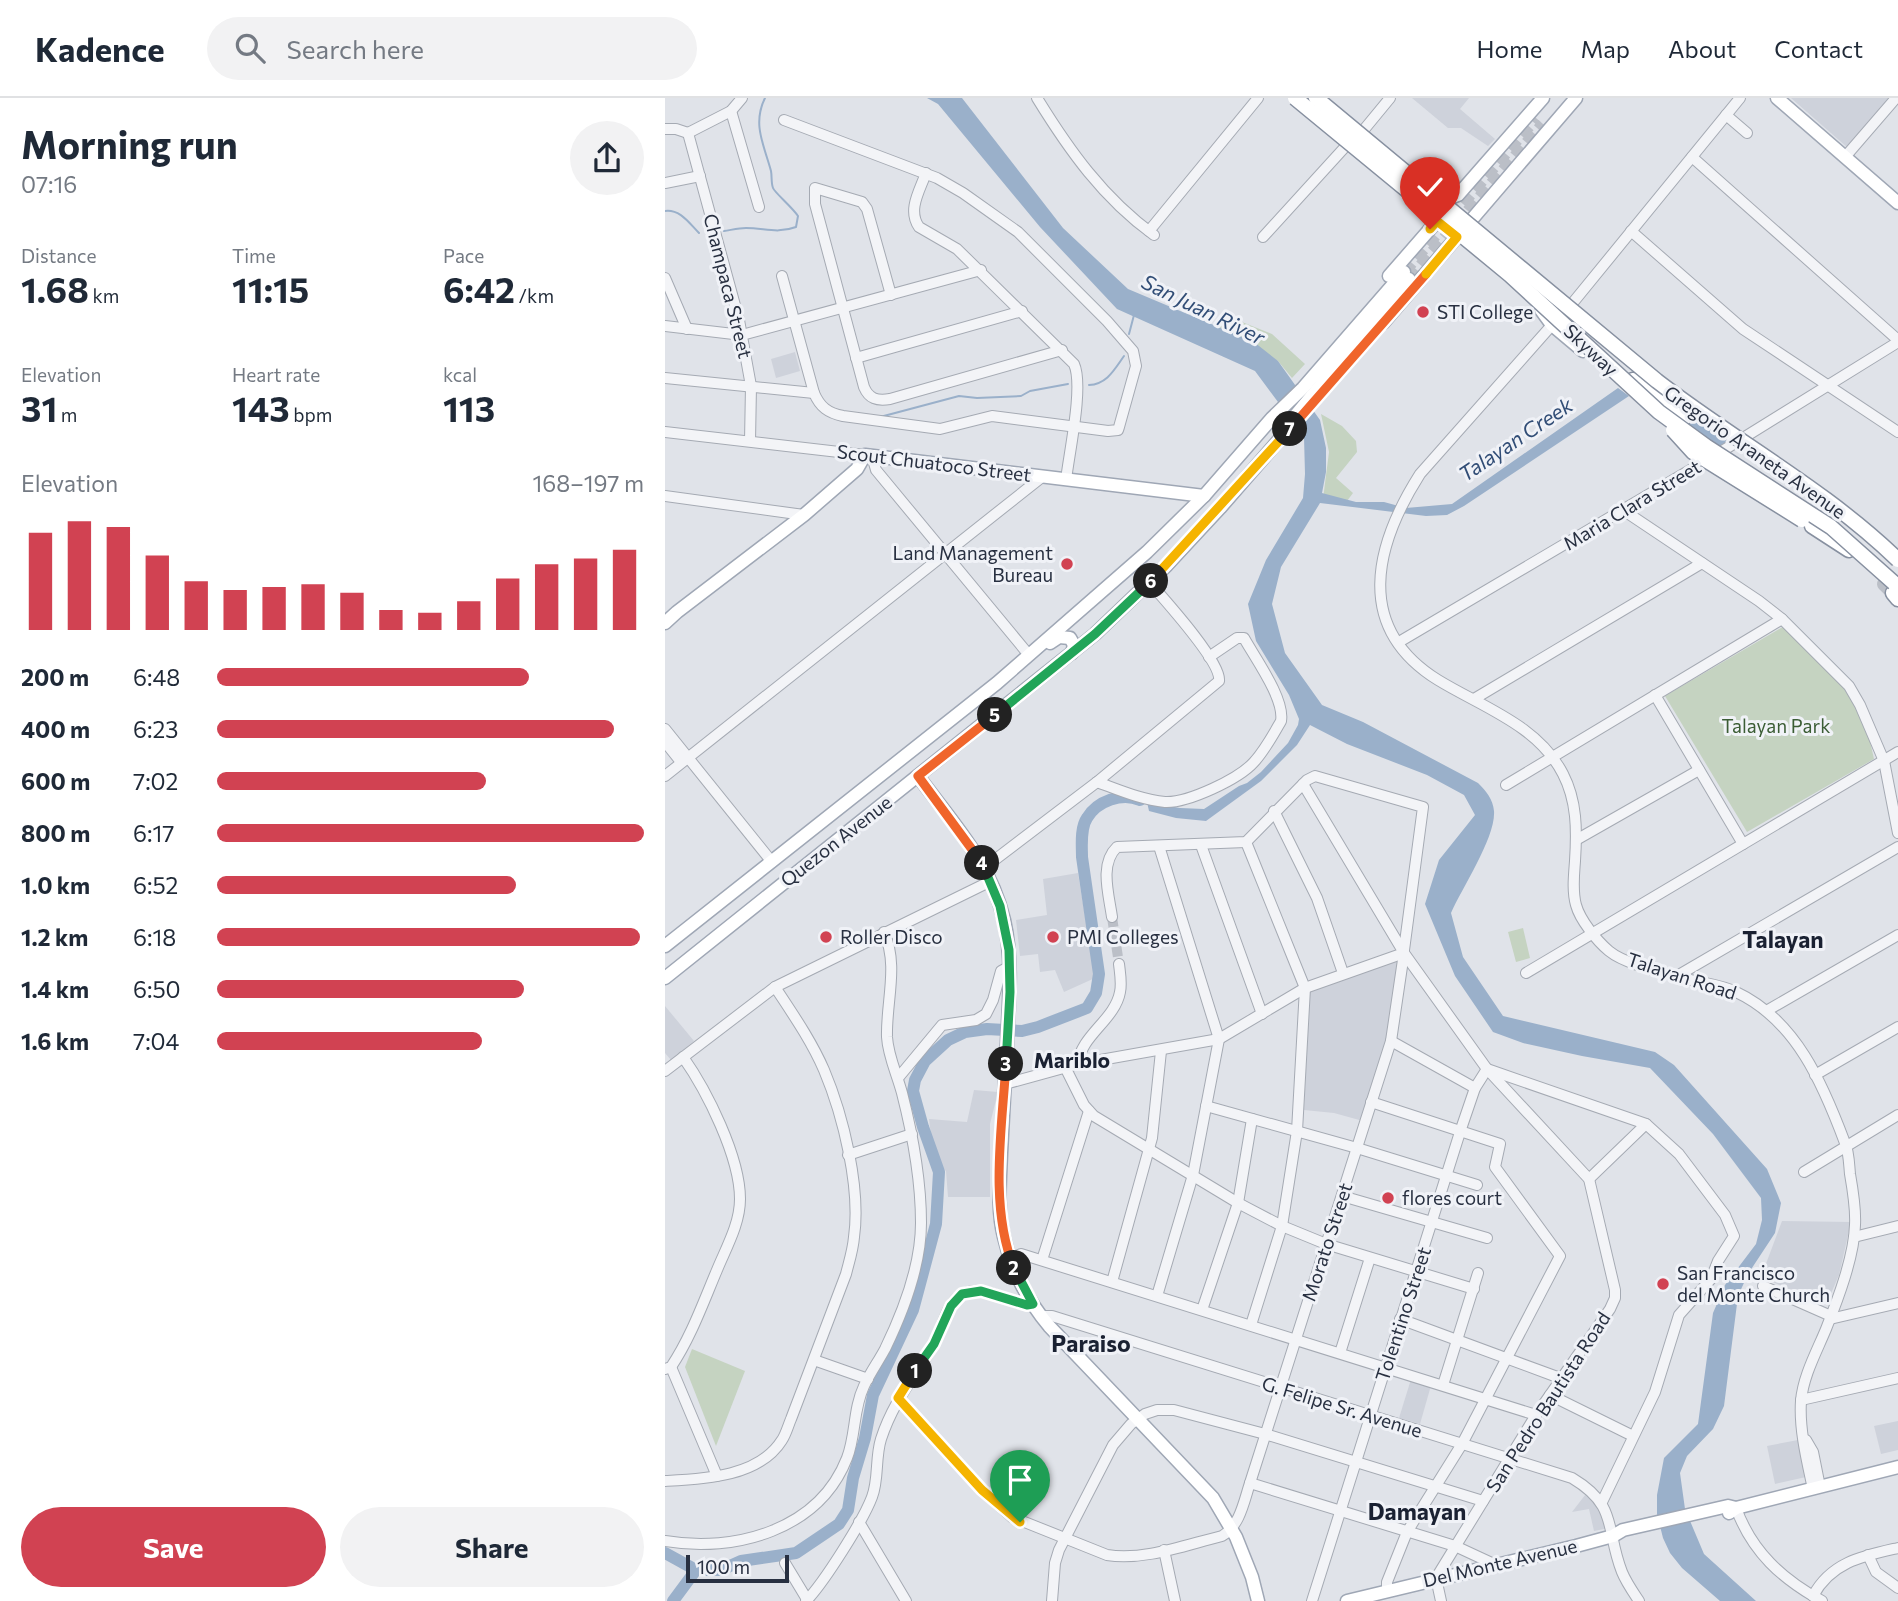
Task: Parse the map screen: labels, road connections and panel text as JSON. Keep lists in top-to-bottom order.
{
  "streets": {
    "highway": ["Skyway"],
    "main road": [
      "Gregorio Araneta Avenue",
      "Scout Chuatoco Street",
      "Quezon Avenue",
      "Del Monte Avenue"
    ],
    "street": [
      "Champaca Street",
      "Maria Clara Street",
      "Talayan Road",
      "Morato Street",
      "Tolentino Street",
      "San Pedro Bautista Road",
      "G. Felipe Sr. Avenue"
    ]
  },
  "crossings": [
    ["Champaca Street", "Scout Chuatoco Street"],
    ["Skyway", "Gregorio Araneta Avenue"],
    ["Gregorio Araneta Avenue", "Maria Clara Street"],
    ["Gregorio Araneta Avenue", "Talayan Road"],
    ["Scout Chuatoco Street", "Quezon Avenue"],
    ["Maria Clara Street", "Talayan Road"],
    ["Talayan Road", "Del Monte Avenue"],
    ["Morato Street", "San Pedro Bautista Road"],
    ["Morato Street", "G. Felipe Sr. Avenue"],
    ["Tolentino Street", "San Pedro Bautista Road"],
    ["Tolentino Street", "G. Felipe Sr. Avenue"],
    ["San Pedro Bautista Road", "G. Felipe Sr. Avenue"],
    ["San Pedro Bautista Road", "Del Monte Avenue"]
  ],
  "districts": [
    "Talayan",
    "Mariblo",
    "Paraiso",
    "Damayan"
  ],
  "water": ["San Juan River", "Talayan Creek"],
  "parks": ["Talayan Park"],
  "places": [
    "STI College",
    "Land Management Bureau",
    "Roller Disco",
    "PMI Colleges",
    "flores court",
    "San Francisco del Monte Church"
  ],
  "scale_bar": "100 m",
  "page": {
    "header": "Kadence",
    "search": "Search here",
    "nav": [
      "Home",
      "Map",
      "About",
      "Contact"
    ],
    "heading": ["Morning run", "07:16"],
    "stats": [
      ["Distance", "1.68 km"],
      ["Time", "11:15"],
      ["Pace", "6:42 /km"],
      ["Elevation", "31 m"],
      ["Heart rate", "143 bpm"],
      ["kcal", "113"]
    ],
    "pins": [
      "7",
      "6",
      "5",
      "4",
      "3",
      "2",
      "1"
    ],
    "chart": ["Elevation", "168–197 m"],
    "list": [
      {
        "name": "200 m",
        "note": "6:48"
      },
      {
        "name": "400 m",
        "note": "6:23"
      },
      {
        "name": "600 m",
        "note": "7:02"
      },
      {
        "name": "800 m",
        "note": "6:17"
      },
      {
        "name": "1.0 km",
        "note": "6:52"
      },
      {
        "name": "1.2 km",
        "note": "6:18"
      },
      {
        "name": "1.4 km",
        "note": "6:50"
      },
      {
        "name": "1.6 km",
        "note": "7:04"
      }
    ],
    "buttons": ["Save", "Share"],
    "scale": "100 m"
  }
}
